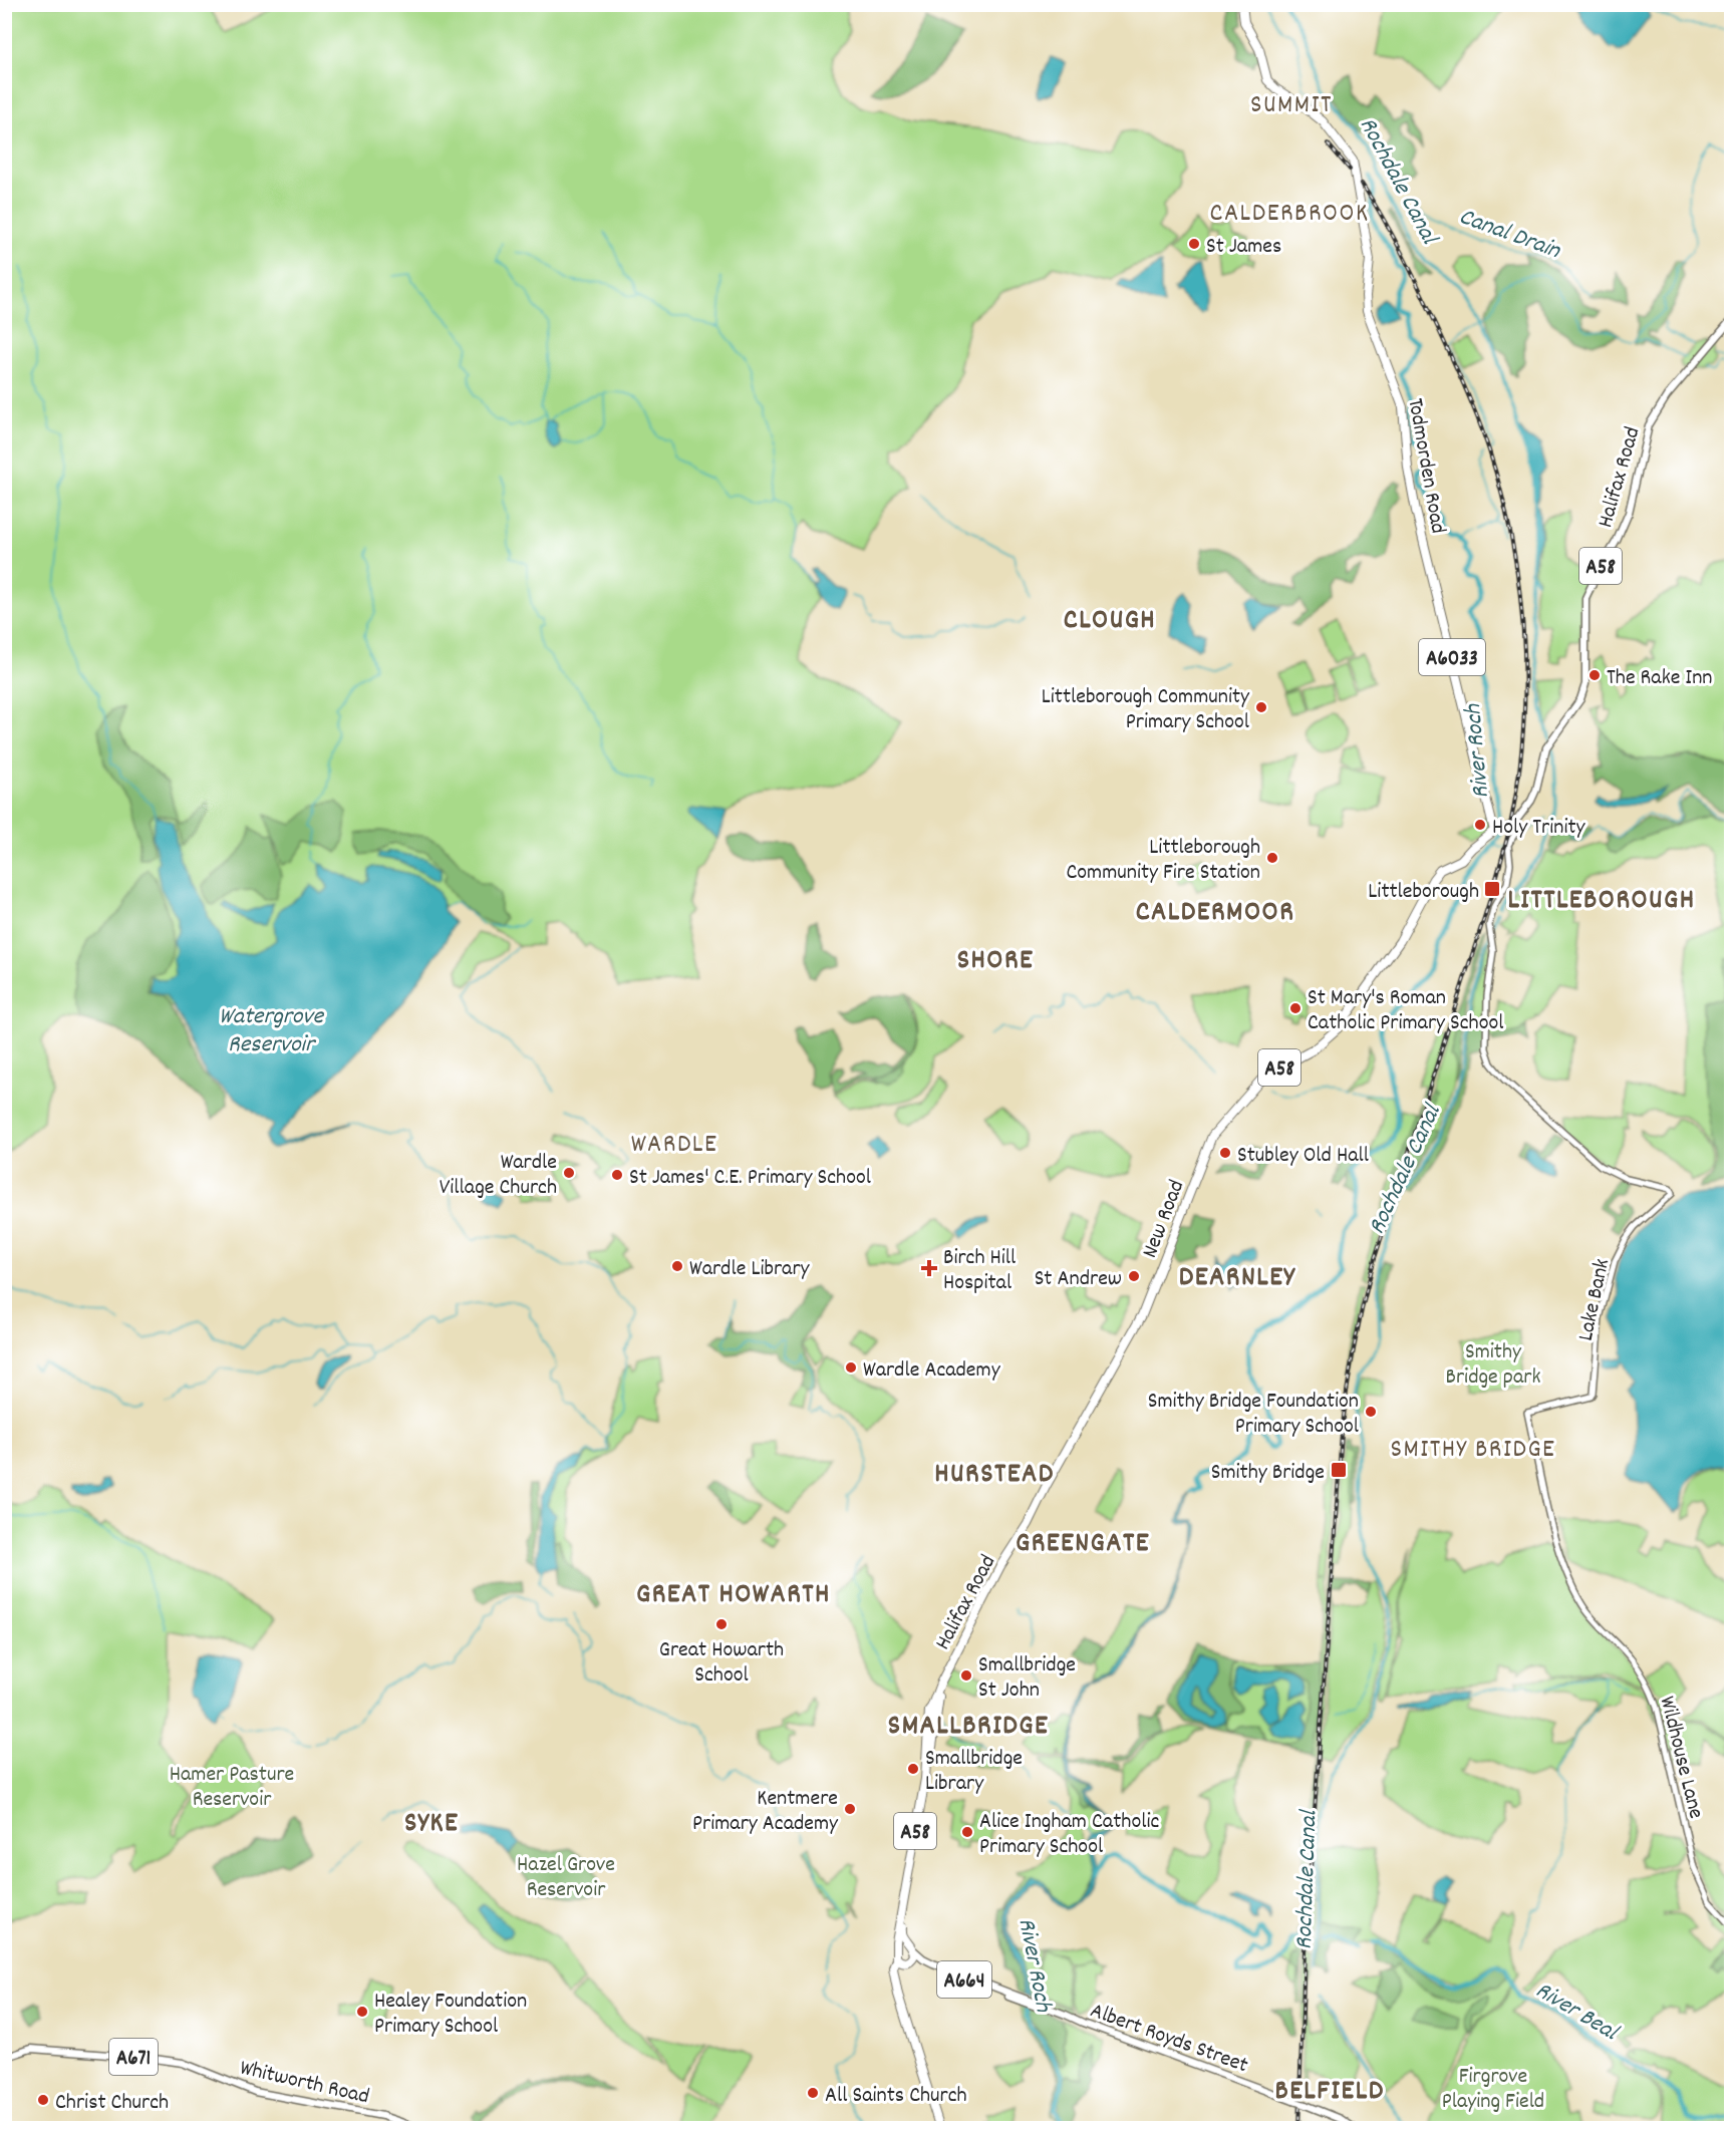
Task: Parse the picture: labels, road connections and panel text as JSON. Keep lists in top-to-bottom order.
{
  "streets": {
    "highway": [
      "Todmorden Road",
      "Halifax Road",
      "A58",
      "A6033",
      "New Road"
    ],
    "main road": [
      "Lake Bank",
      "Wildhouse Lane",
      "A664",
      "Albert Royds Street",
      "A671",
      "Whitworth Road"
    ]
  },
  "crossings": [
    ["Todmorden Road", "A58"],
    ["Todmorden Road", "New Road"],
    ["Halifax Road", "A58"],
    ["Halifax Road", "New Road"],
    ["Halifax Road", "Lake Bank"],
    ["Halifax Road", "Albert Royds Street"],
    ["A58", "New Road"],
    ["A58", "Lake Bank"],
    ["A58", "Albert Royds Street"],
    ["Lake Bank", "Wildhouse Lane"]
  ],
  "districts": [
    "SUMMIT",
    "CALDERBROOK",
    "CLOUGH",
    "LITTLEBOROUGH",
    "CALDERMOOR",
    "SHORE",
    "WARDLE",
    "DEARNLEY",
    "SMITHY BRIDGE",
    "HURSTEAD",
    "GREENGATE",
    "GREAT HOWARTH",
    "SMALLBRIDGE",
    "SYKE",
    "BELFIELD"
  ],
  "water": [
    "Rochdale Canal",
    "Canal Drain",
    "River Roch",
    "Watergrove Reservoir",
    "River Beal"
  ],
  "parks": [
    "Smithy Bridge park",
    "Hamer Pasture Reservoir",
    "Hazel Grove Reservoir",
    "Firgrove Playing Field"
  ],
  "places": {
    "other": [
      "St James",
      "The Rake Inn",
      "Littleborough Community Primary School",
      "Holy Trinity",
      "Littleborough Community Fire Station",
      "St Mary's Roman Catholic Primary School",
      "Stubley Old Hall",
      "Wardle Village Church",
      "St James' C.E. Primary School",
      "Wardle Library",
      "St Andrew",
      "Wardle Academy",
      "Smithy Bridge Foundation Primary School",
      "Great Howarth School",
      "Smallbridge St John",
      "Smallbridge Library",
      "Kentmere Primary Academy",
      "Alice Ingham Catholic Primary School",
      "Healey Foundation Primary School",
      "All Saints Church",
      "Christ Church"
    ],
    "transit": ["Littleborough", "Smithy Bridge"],
    "health": ["Birch Hill Hospital"]
  }
}
